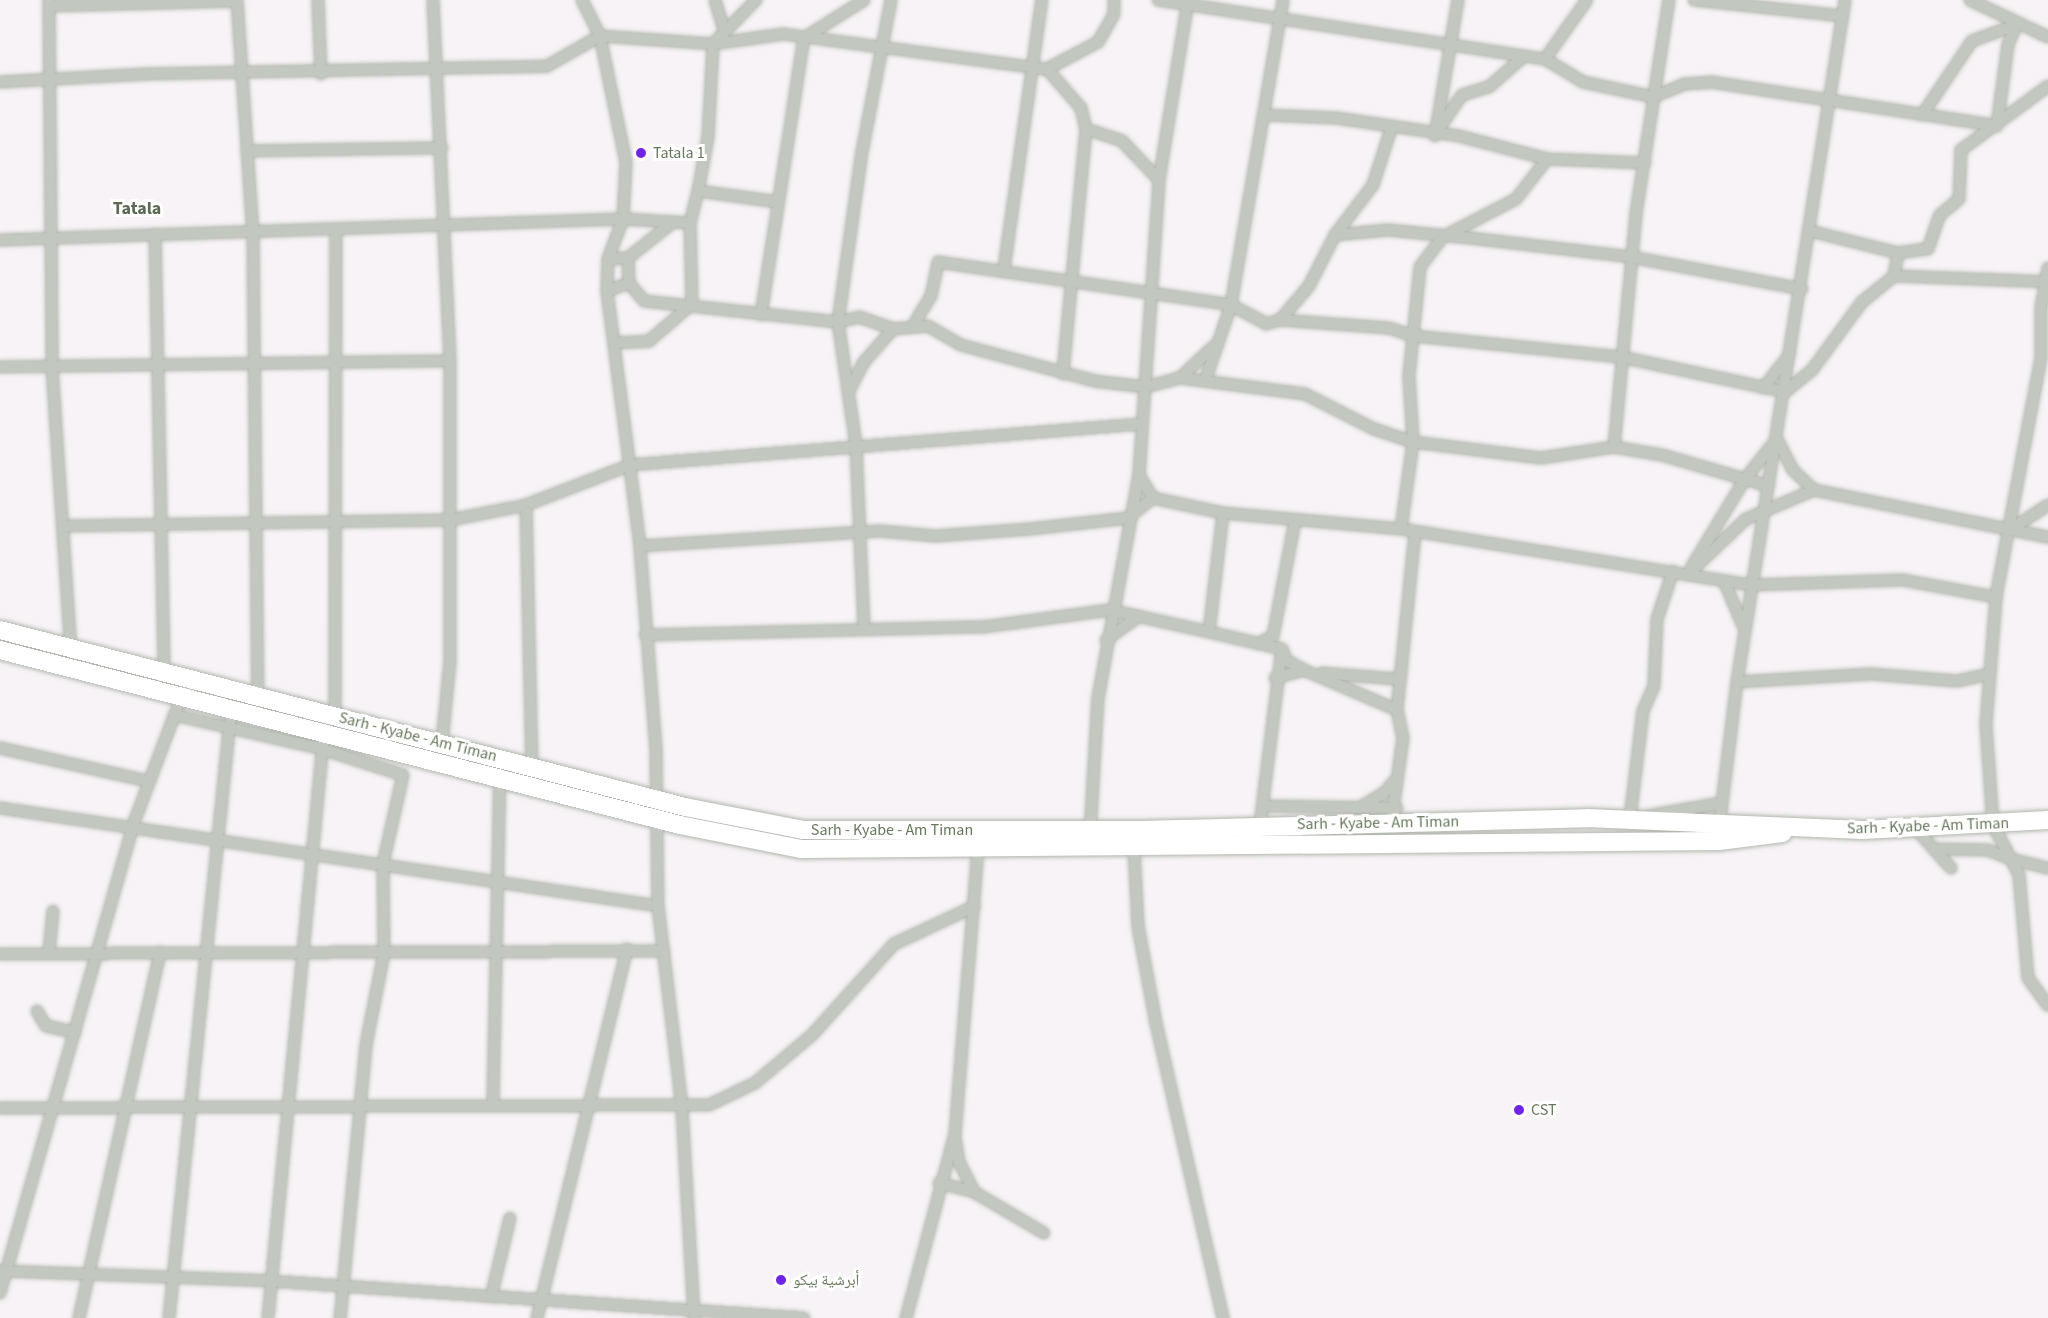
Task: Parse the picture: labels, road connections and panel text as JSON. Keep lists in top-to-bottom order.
{
  "streets": {
    "highway": ["Sarh - Kyabe - Am Timan"]
  },
  "districts": ["Tatala"],
  "places": ["Tatala 1", "CST", "أبرشية بيكو"]
}
